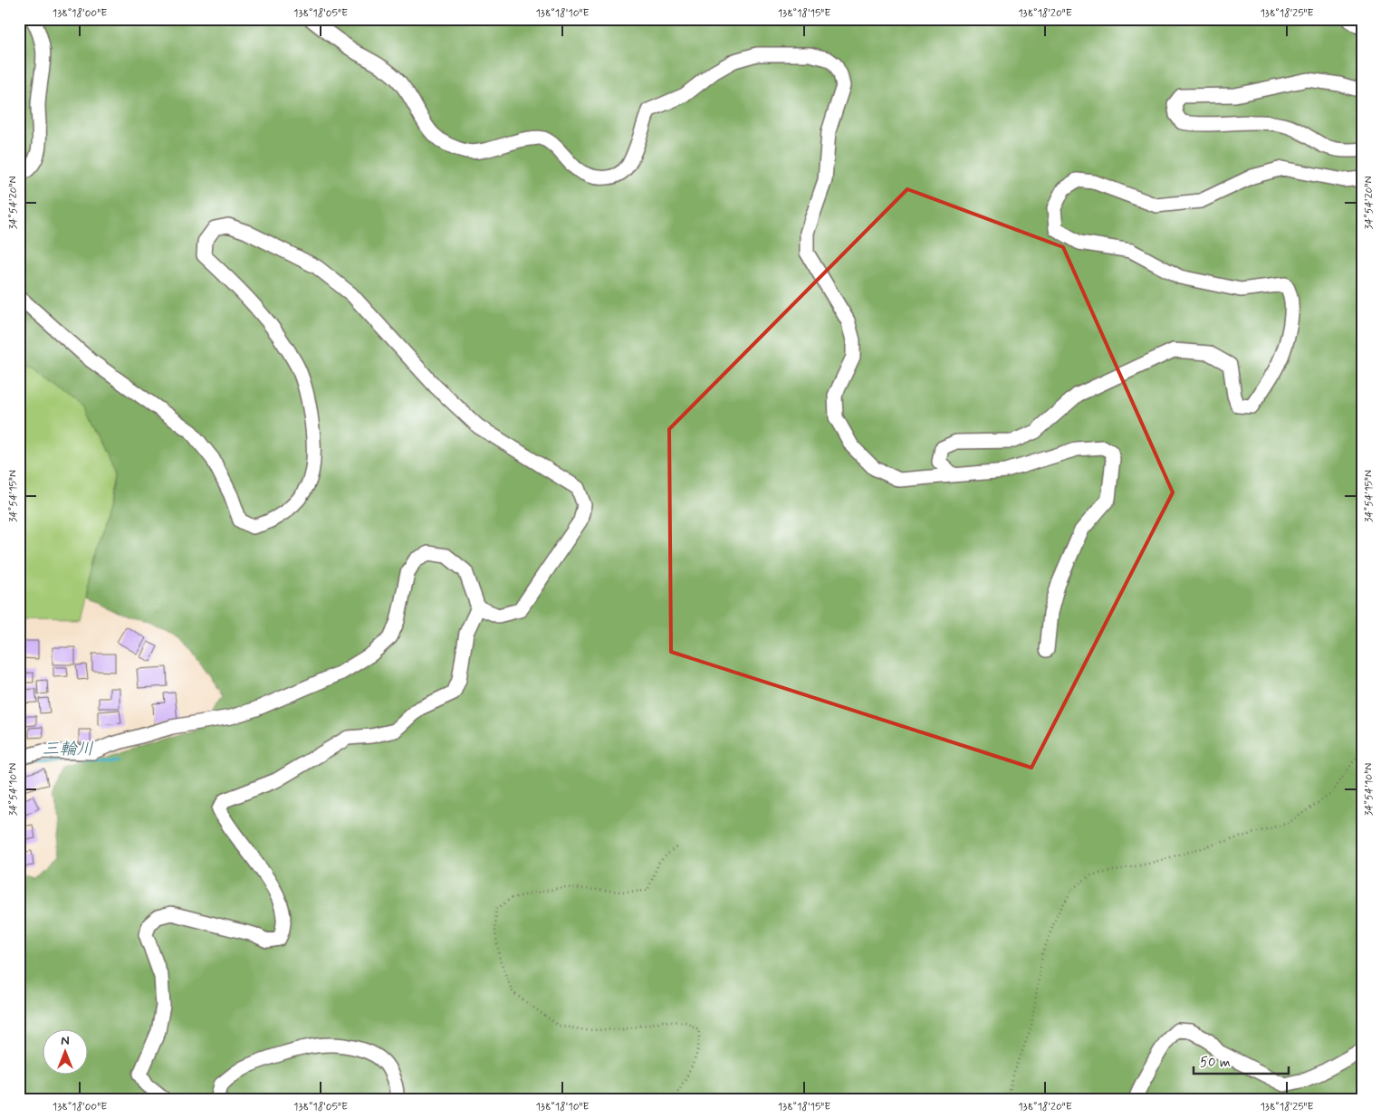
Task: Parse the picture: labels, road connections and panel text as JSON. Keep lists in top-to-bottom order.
{
  "water": ["三輪川"],
  "scale_bar": "50 m",
  "north": "top",
  "coordinates": [
    "138°18'00\"E",
    "138°18'05\"E",
    "138°18'10\"E",
    "138°18'15\"E",
    "138°18'20\"E",
    "138°18'25\"E",
    "34°54'20\"N",
    "34°54'15\"N",
    "34°54'10\"N"
  ]
}
